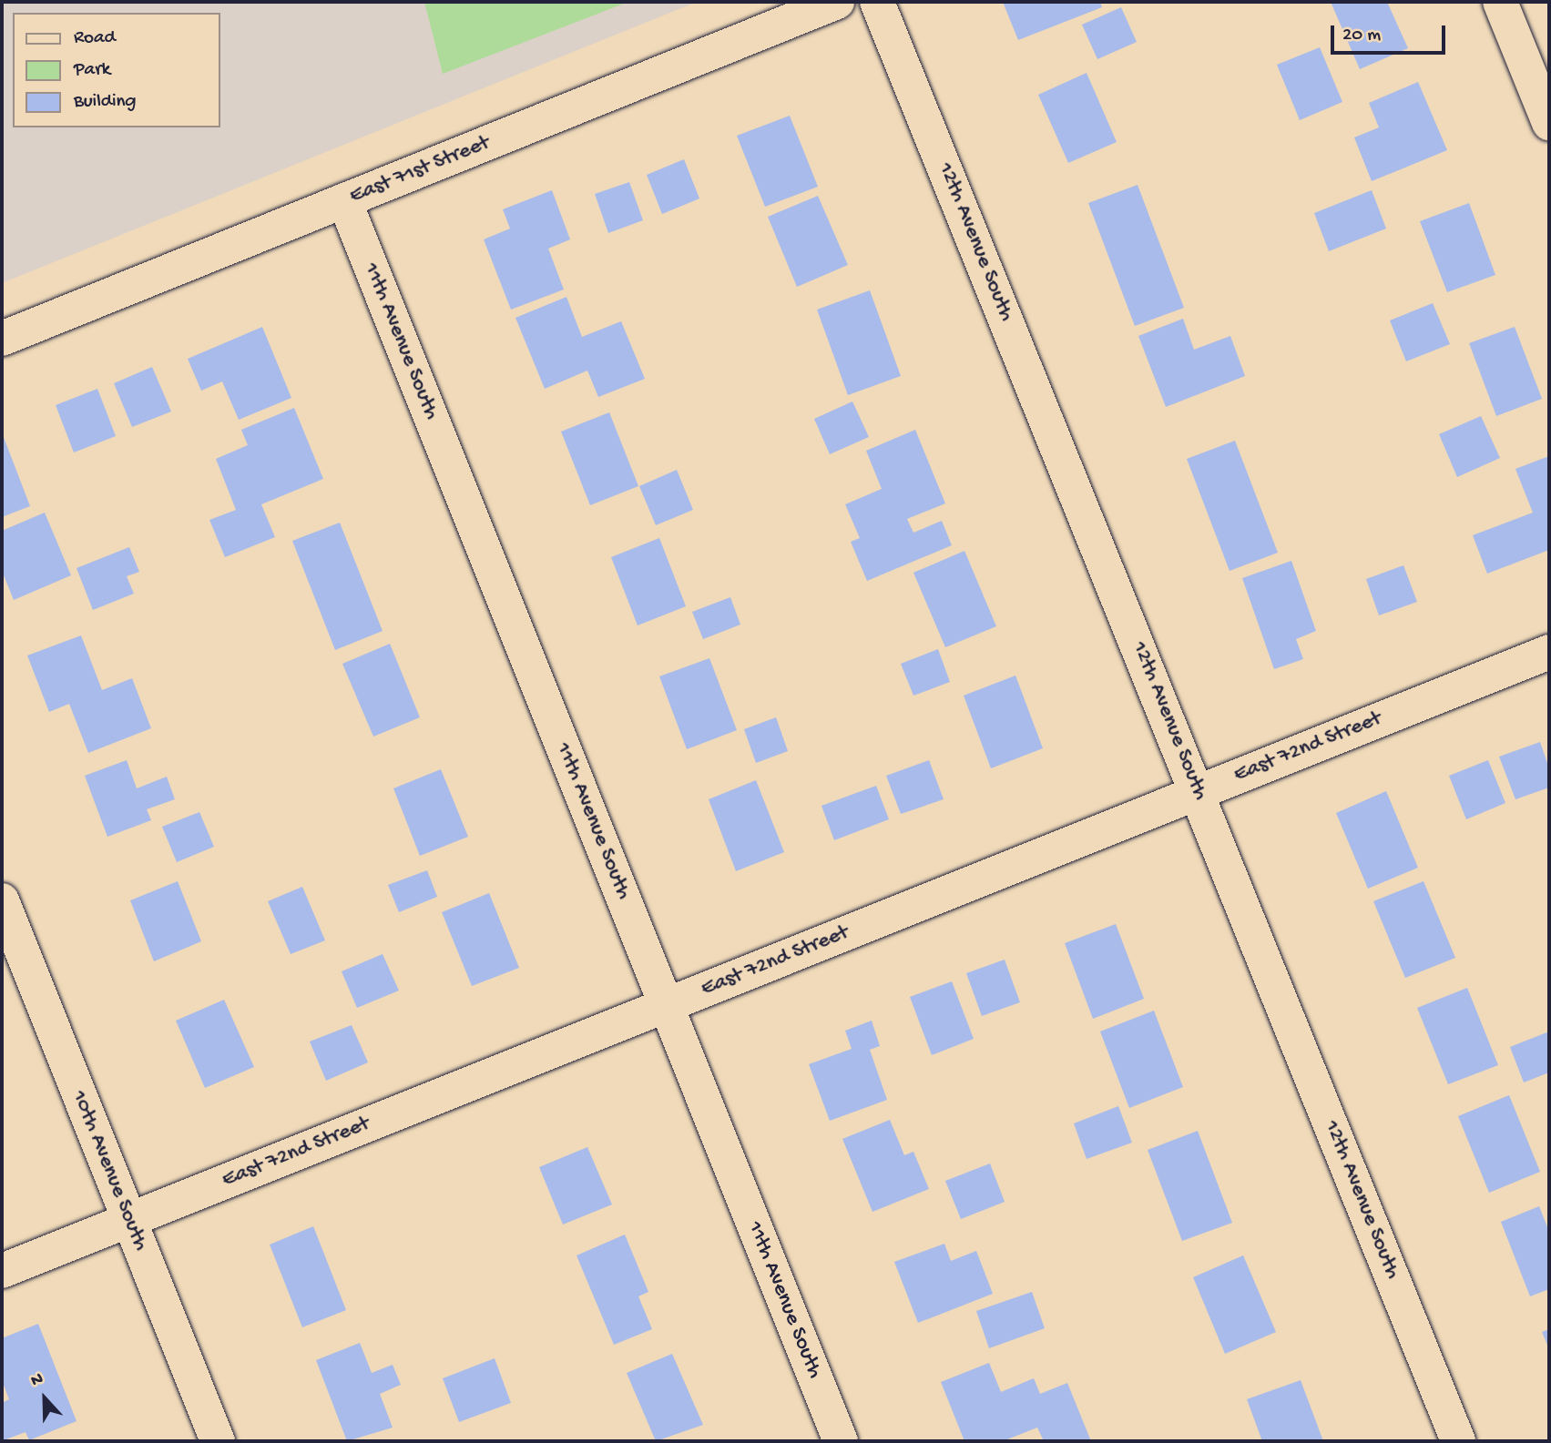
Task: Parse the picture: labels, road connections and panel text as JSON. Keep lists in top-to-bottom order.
{
  "streets": {
    "street": [
      "East 71st Street",
      "12th Avenue South",
      "11th Avenue South",
      "East 72nd Street",
      "10th Avenue South"
    ]
  },
  "crossings": [
    ["East 71st Street", "11th Avenue South"],
    ["12th Avenue South", "East 72nd Street"],
    ["11th Avenue South", "East 72nd Street"],
    ["East 72nd Street", "10th Avenue South"]
  ],
  "legend": ["Road", "Park", "Building"],
  "scale_bar": "20 m",
  "north": "top"
}
